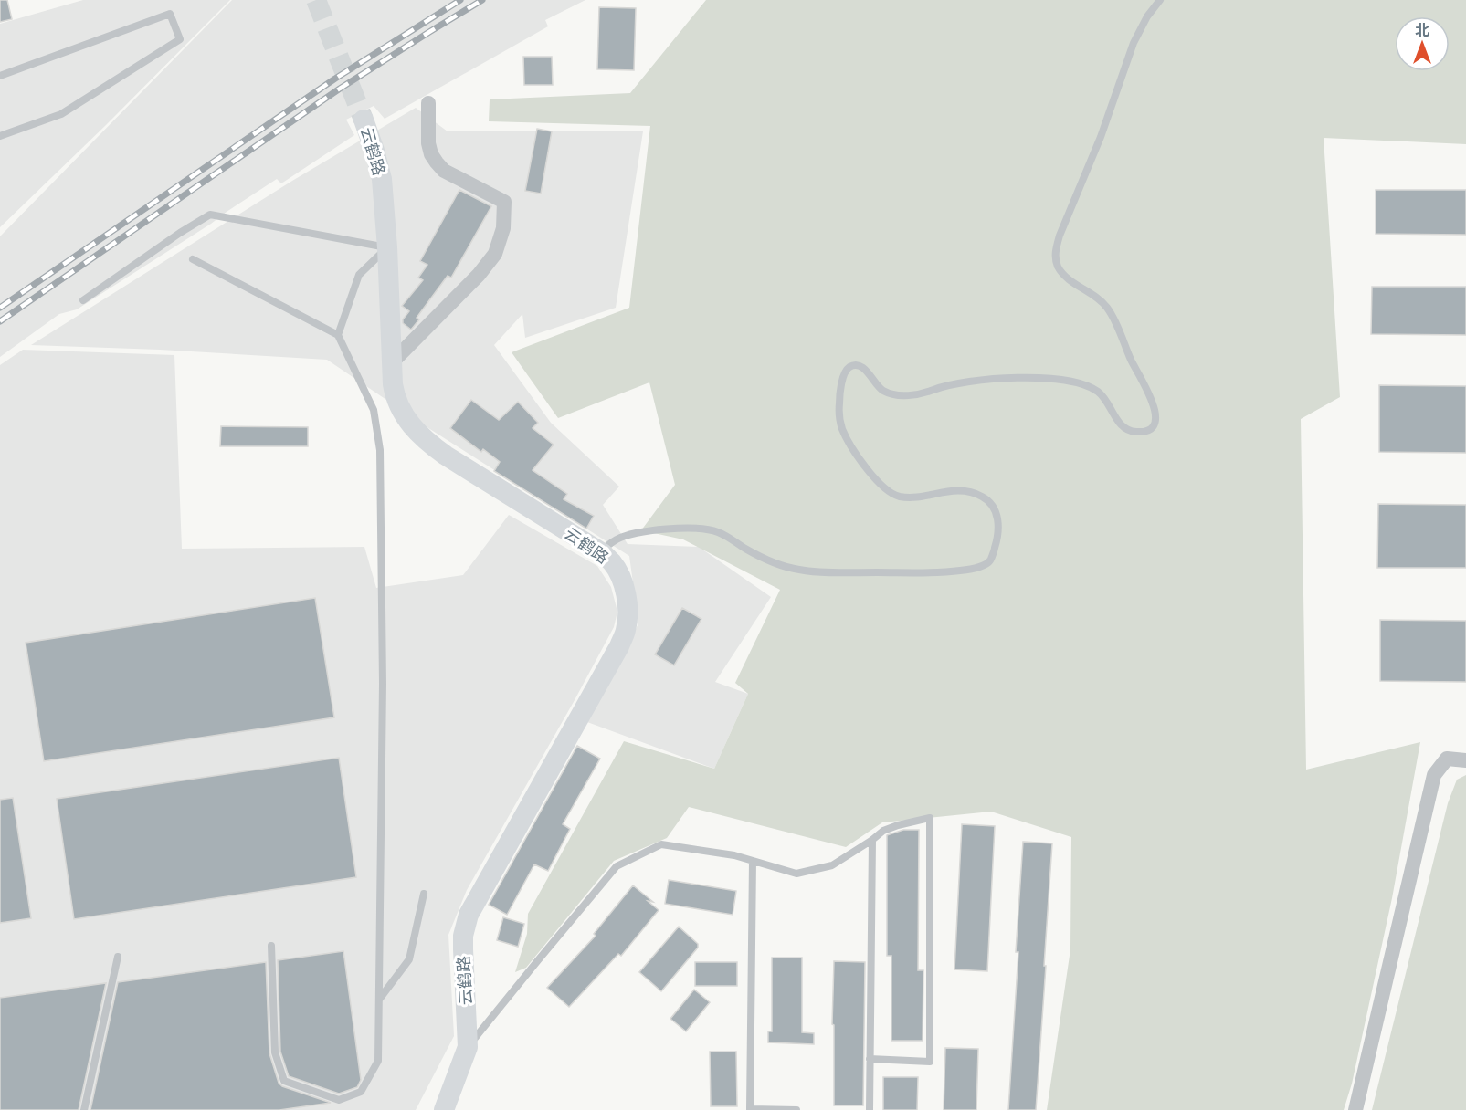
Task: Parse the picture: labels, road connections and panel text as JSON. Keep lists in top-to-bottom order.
{
  "streets": {
    "street": ["云鹤路"]
  },
  "north": "top"
}
